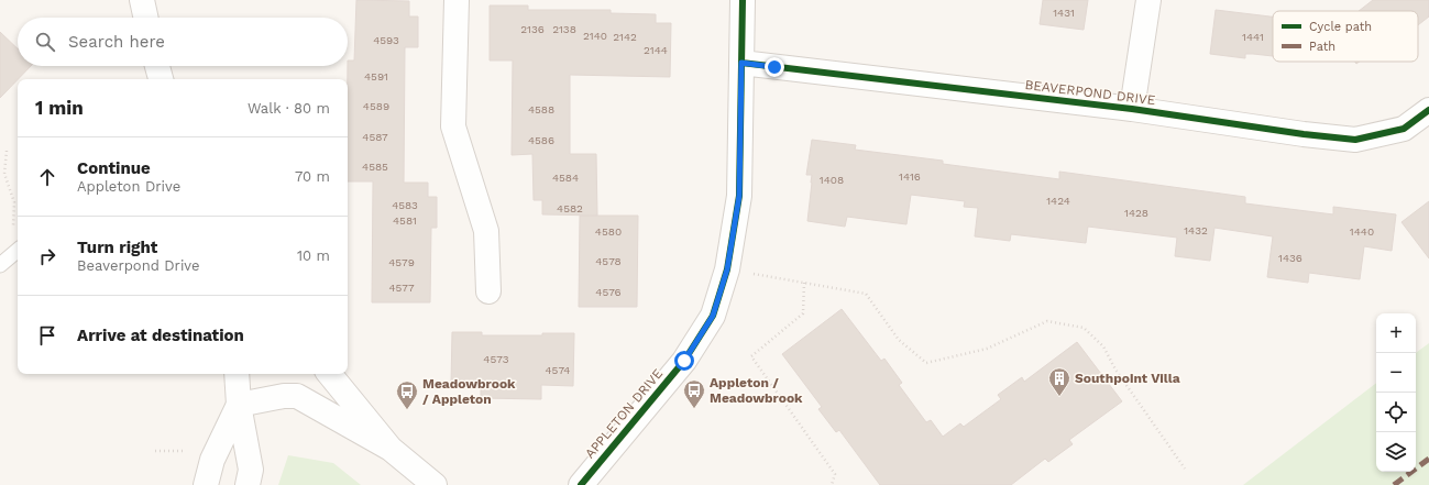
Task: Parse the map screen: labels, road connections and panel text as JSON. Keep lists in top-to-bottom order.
{
  "streets": {
    "street": ["BEAVERPOND DRIVE", "APPLETON DRIVE"]
  },
  "crossings": [
    ["BEAVERPOND DRIVE", "APPLETON DRIVE"]
  ],
  "places": {
    "building": ["Southpoint Villa"],
    "bus stop": ["Appleton / Meadowbrook", "Meadowbrook / Appleton"]
  },
  "house_numbers": [
    "1431",
    "2136",
    "2138",
    "2140",
    "2142",
    "1441",
    "4593",
    "2144",
    "4591",
    "4589",
    "4588",
    "4587",
    "4586",
    "4585",
    "1416",
    "4584",
    "1408",
    "1424",
    "4583",
    "4582",
    "1428",
    "4581",
    "1432",
    "4580",
    "1440",
    "1436",
    "4578",
    "4579",
    "4577",
    "4576",
    "4573",
    "4574"
  ],
  "legend": ["Cycle path", "Path"],
  "page": {
    "search": "Search here",
    "heading": ["1 min", "Walk · 80 m"],
    "list": [
      ["Continue", "Appleton Drive", "70 m"],
      ["Turn right", "Beaverpond Drive", "10 m"],
      "Arrive at destination"
    ],
    "map_buttons": ["+", "−"]
  }
}
